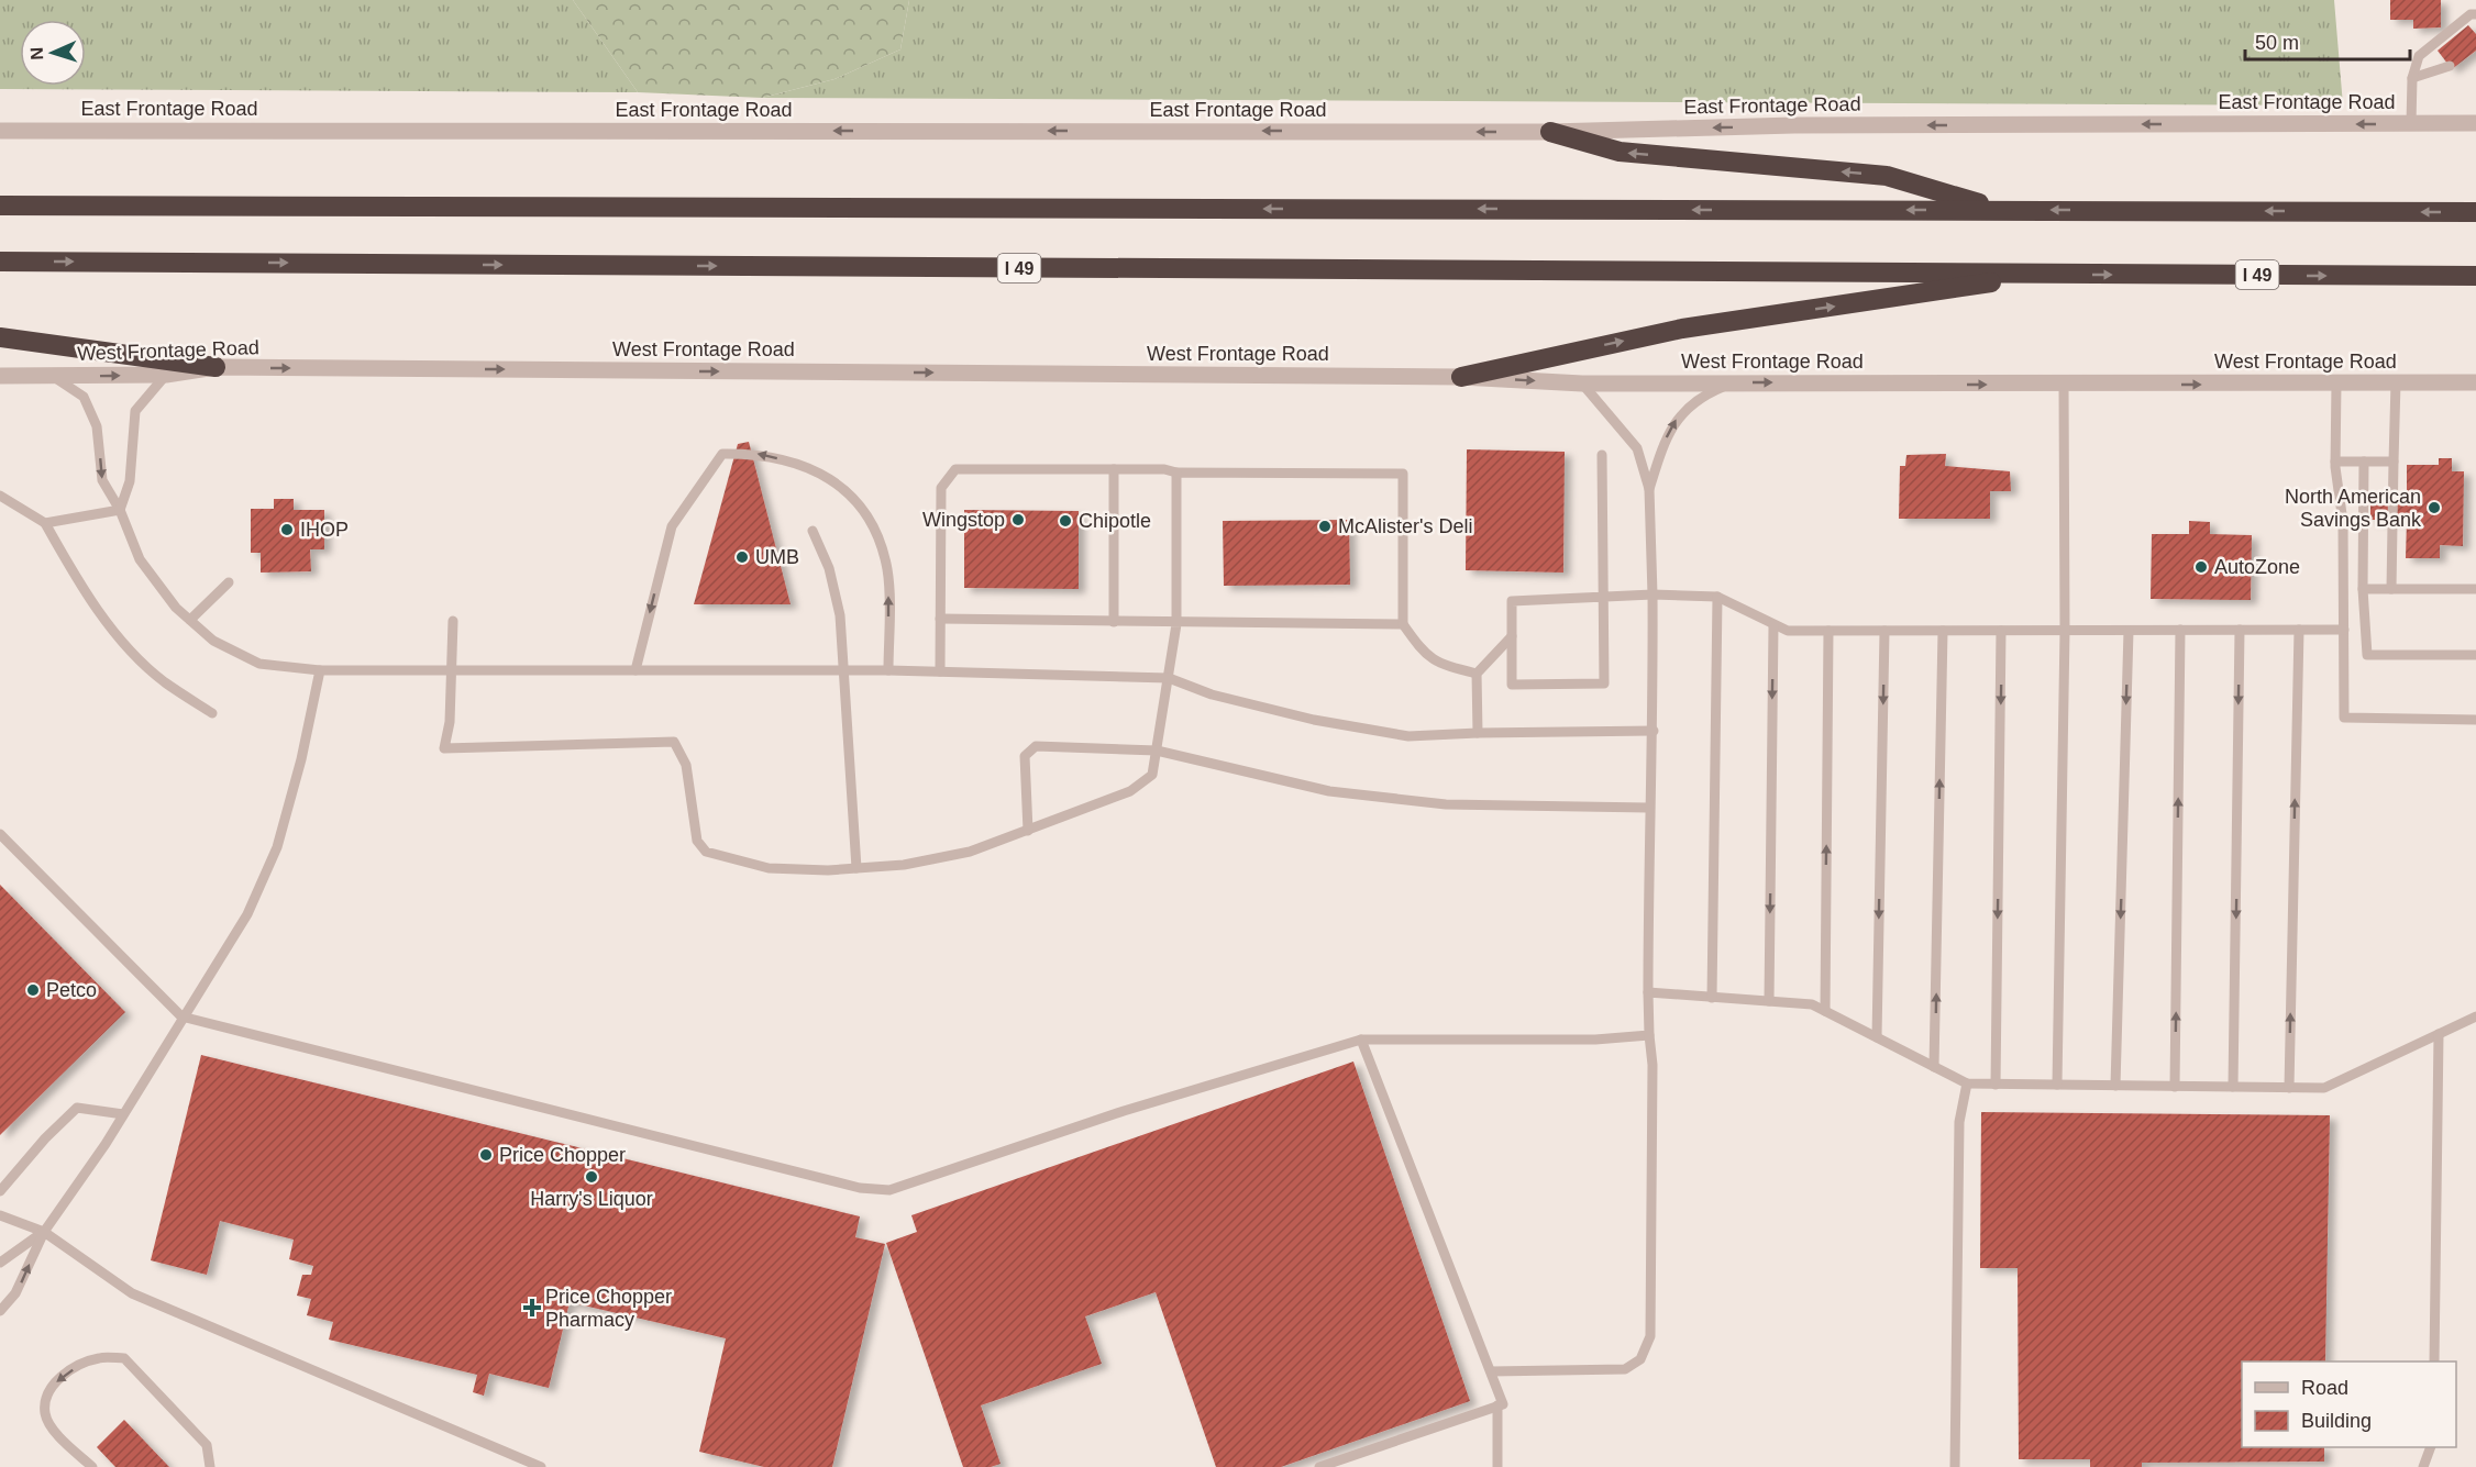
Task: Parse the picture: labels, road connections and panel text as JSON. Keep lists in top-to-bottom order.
{
  "streets": {
    "highway": ["I 49"],
    "street": ["East Frontage Road", "West Frontage Road"]
  },
  "one_way": ["East Frontage Road", "West Frontage Road"],
  "places": {
    "other": [
      "North American Savings Bank",
      "Wingstop",
      "Chipotle",
      "McAlister's Deli",
      "IHOP",
      "UMB",
      "AutoZone",
      "Petco",
      "Price Chopper",
      "Harry's Liquor"
    ],
    "health": ["Price Chopper Pharmacy"]
  },
  "legend": ["Road", "Building"],
  "scale_bar": "50 m",
  "north": "left"
}
